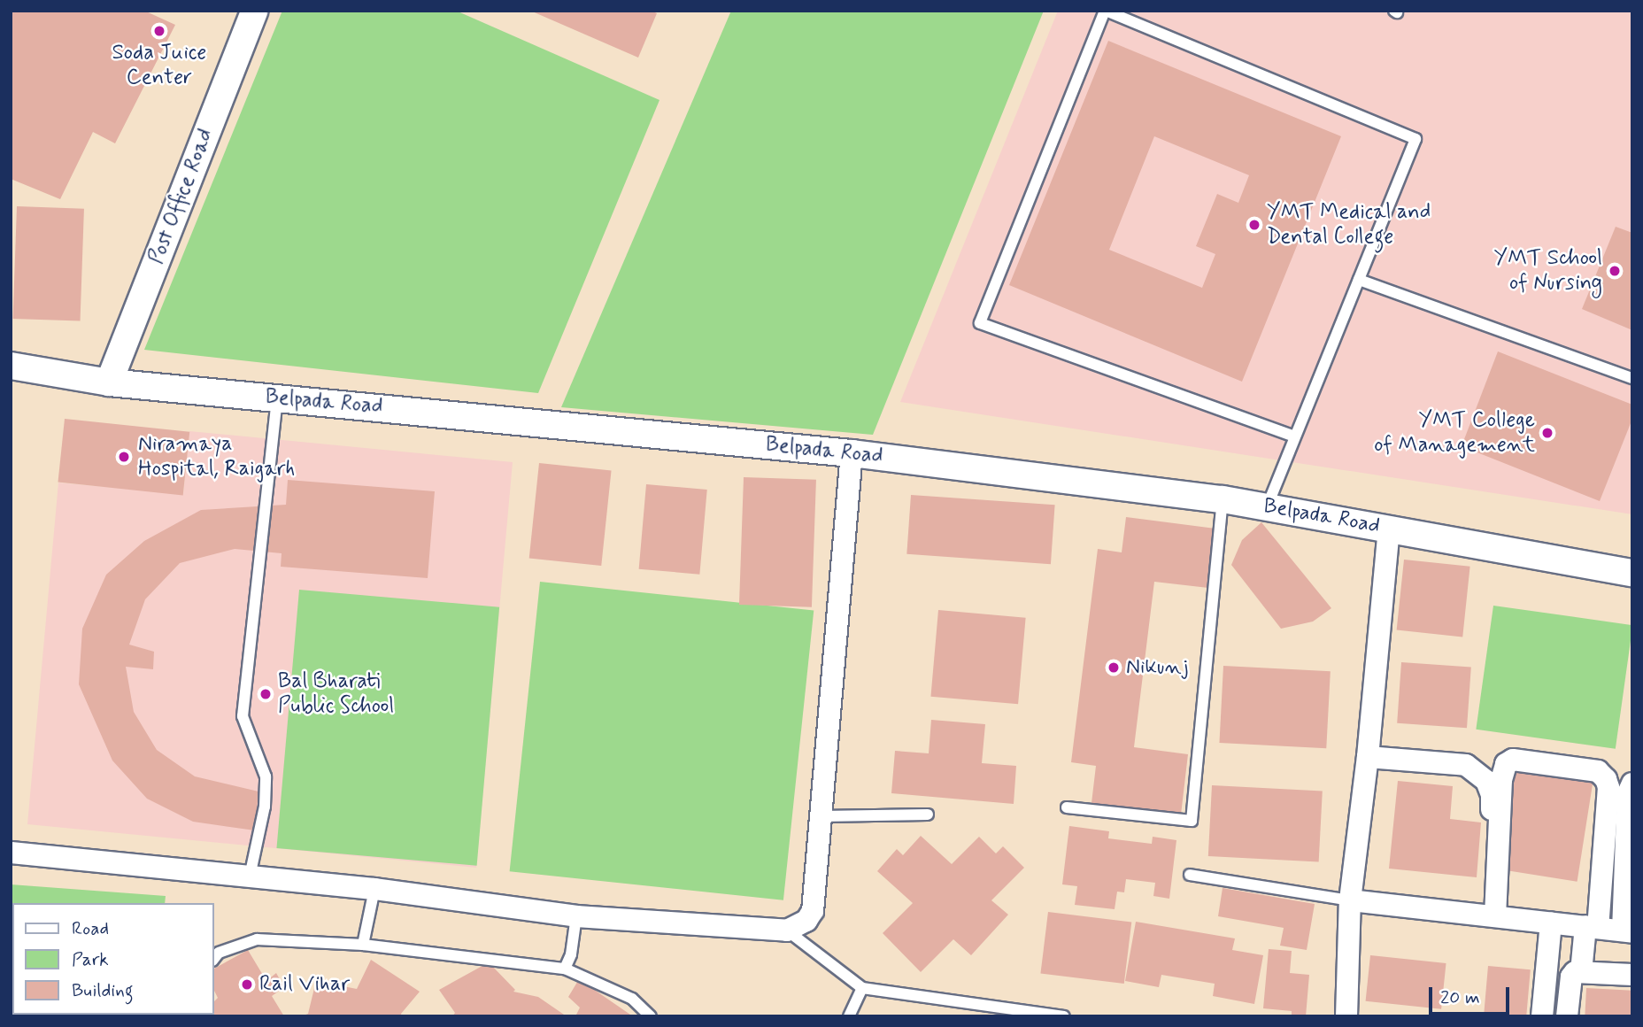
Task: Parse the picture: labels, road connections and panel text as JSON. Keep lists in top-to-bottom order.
{
  "streets": {
    "street": ["Post Office Road", "Belpada Road"]
  },
  "crossings": [
    ["Post Office Road", "Belpada Road"]
  ],
  "places": [
    "Soda Juice Center",
    "YMT Medical and Dental College",
    "YMT School of Nursing",
    "YMT College of Management",
    "Niramaya Hospital, Raigarh",
    "Nikunj",
    "Bal Bharati Public School",
    "Rail Vihar"
  ],
  "legend": ["Road", "Park", "Building"],
  "scale_bar": "20 m"
}
